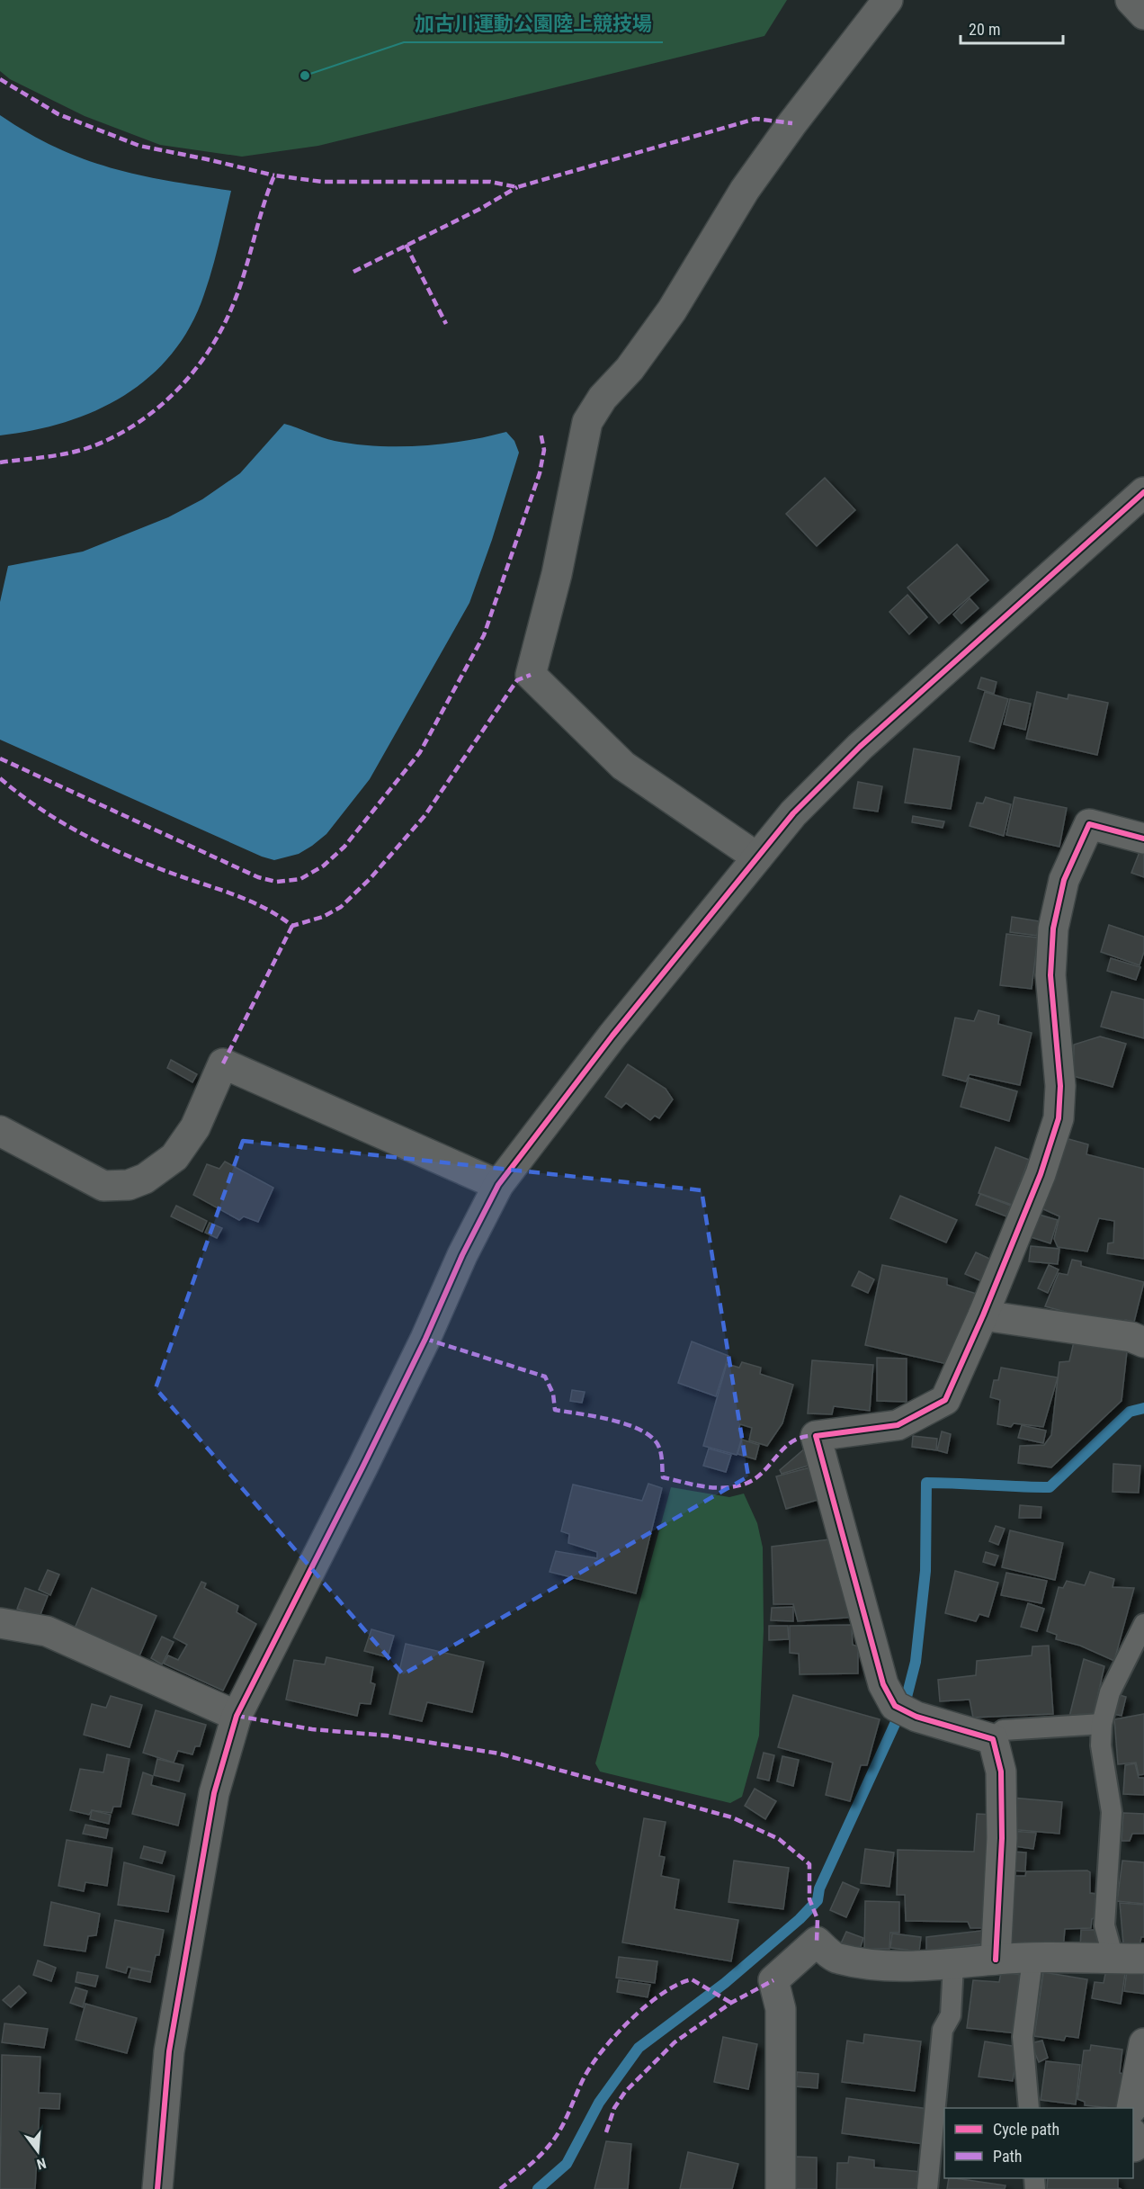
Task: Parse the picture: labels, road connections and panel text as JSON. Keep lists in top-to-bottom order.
{
  "places": ["加古川運動公園陸上競技場"],
  "legend": ["Cycle path", "Path"],
  "scale_bar": "20 m",
  "north": "bottom"
}
